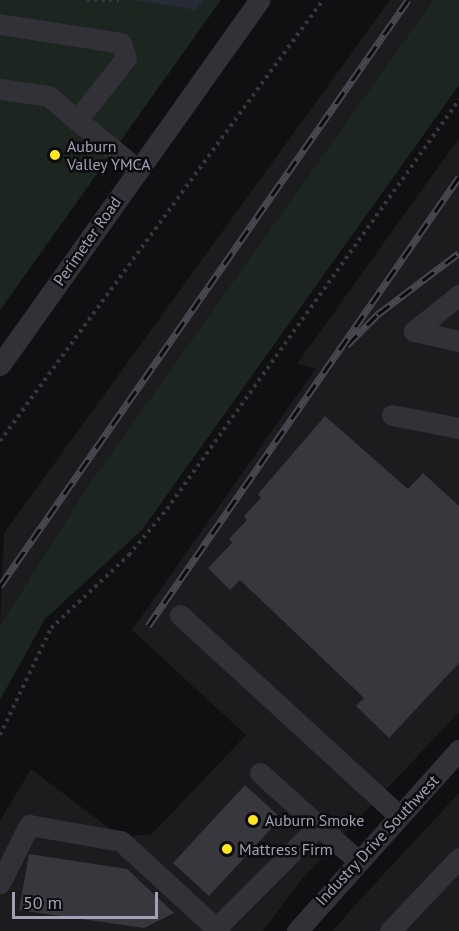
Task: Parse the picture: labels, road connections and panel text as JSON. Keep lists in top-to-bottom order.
{
  "streets": {
    "street": ["Perimeter Road", "Industry Drive Southwest"]
  },
  "places": ["Auburn Valley YMCA", "Auburn Smoke", "Mattress Firm"],
  "scale_bar": "50 m"
}
